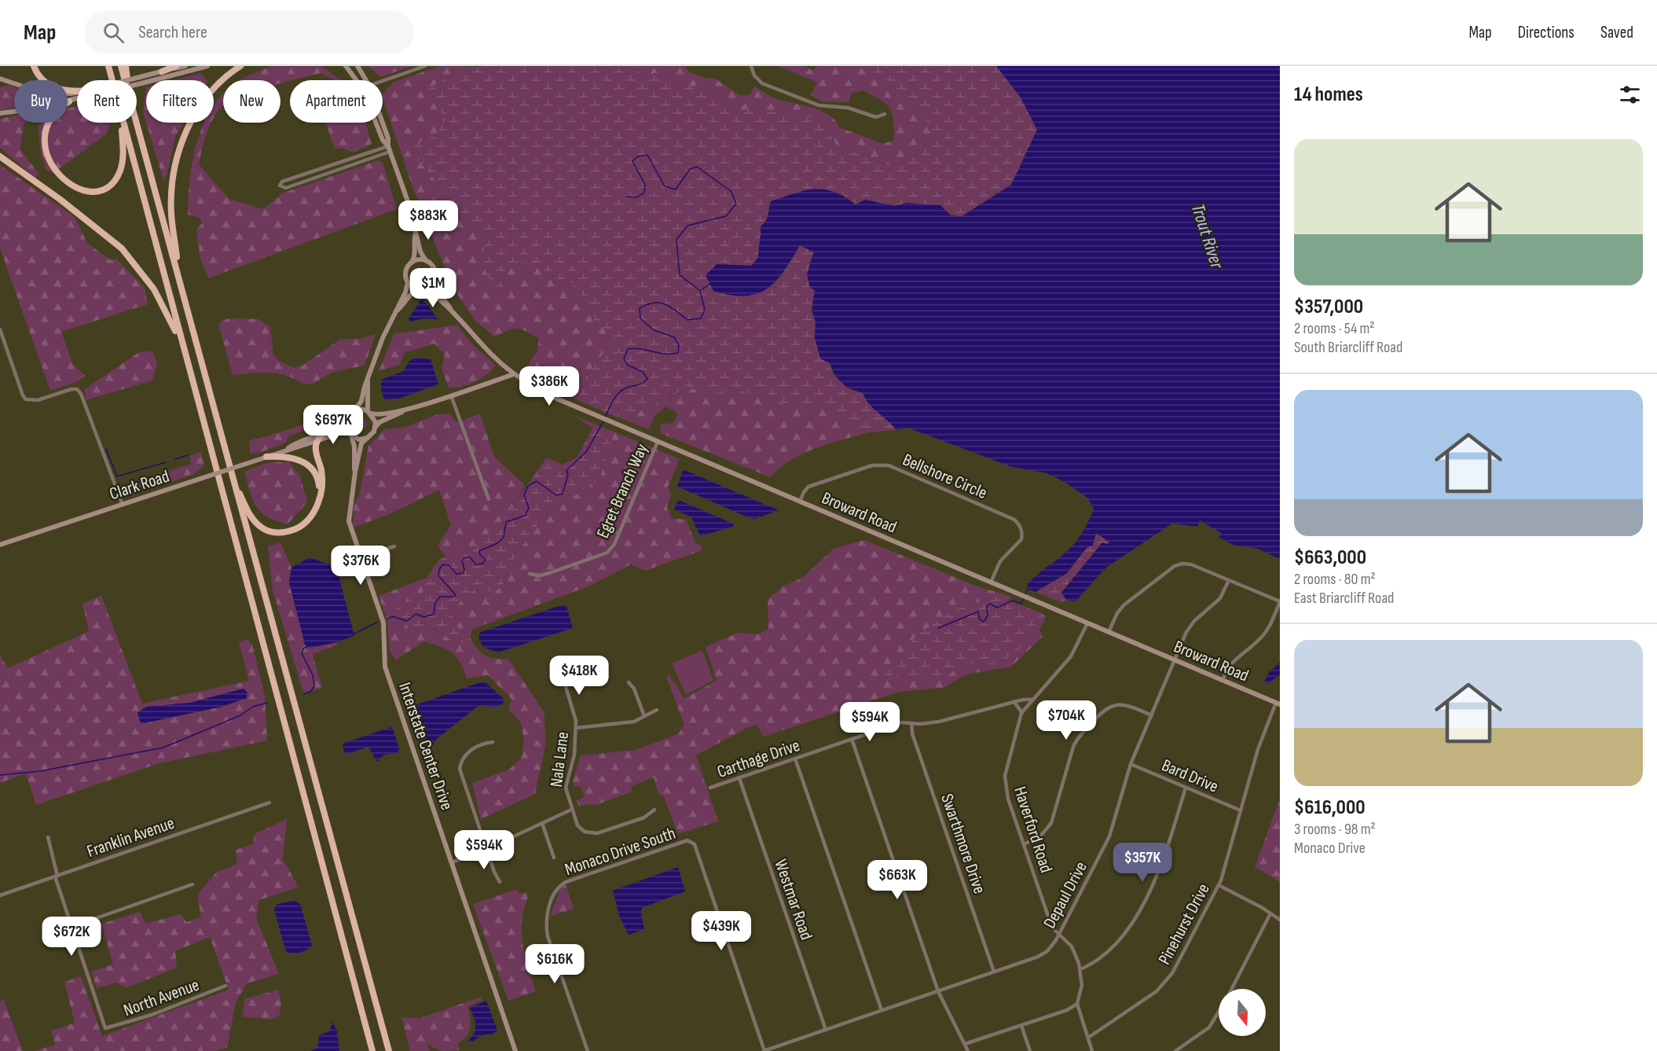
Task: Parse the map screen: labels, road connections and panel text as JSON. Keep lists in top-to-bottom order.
{
  "streets": {
    "street": [
      "Bellshore Circle",
      "Clark Road",
      "Egret Branch Way",
      "Broward Road",
      "Interstate Center Drive",
      "Carthage Drive",
      "Nala Lane",
      "Bard Drive",
      "Haverford Road",
      "Franklin Avenue",
      "Swarthmore Drive",
      "Monaco Drive South",
      "Depaul Drive",
      "Westmar Road",
      "Pinehurst Drive",
      "North Avenue"
    ]
  },
  "crossings": [
    ["Bellshore Circle", "Broward Road"],
    ["Clark Road", "Interstate Center Drive"],
    ["Egret Branch Way", "Broward Road"],
    ["Broward Road", "Haverford Road"],
    ["Broward Road", "Depaul Drive"],
    ["Broward Road", "Pinehurst Drive"],
    ["Carthage Drive", "Haverford Road"],
    ["Carthage Drive", "Swarthmore Drive"],
    ["Carthage Drive", "Westmar Road"],
    ["Bard Drive", "Depaul Drive"],
    ["Bard Drive", "Pinehurst Drive"],
    ["Haverford Road", "Depaul Drive"],
    ["Haverford Road", "Pinehurst Drive"],
    ["Swarthmore Drive", "Depaul Drive"],
    ["Monaco Drive South", "Depaul Drive"],
    ["Depaul Drive", "Westmar Road"]
  ],
  "water": ["Trout River"],
  "north": "bottom",
  "page": {
    "header": "Map",
    "search": "Search here",
    "nav": ["Map", "Directions", "Saved"],
    "heading": "14 homes",
    "chip": [
      "Buy",
      "Rent",
      "Filters",
      "New",
      "Apartment"
    ],
    "list": [
      {
        "name": "$357,000",
        "note": "2 rooms · 54 m² · South Briarcliff Road"
      },
      {
        "name": "$663,000",
        "note": "2 rooms · 80 m² · East Briarcliff Road"
      },
      {
        "name": "$616,000",
        "note": "3 rooms · 98 m² · Monaco Drive"
      }
    ],
    "price": [
      "$883K",
      "$1M",
      "$386K",
      "$697K",
      "$376K",
      "$418K",
      "$704K",
      "$594K",
      "$594K",
      "$357K",
      "$663K",
      "$439K",
      "$672K",
      "$616K"
    ]
  }
}
